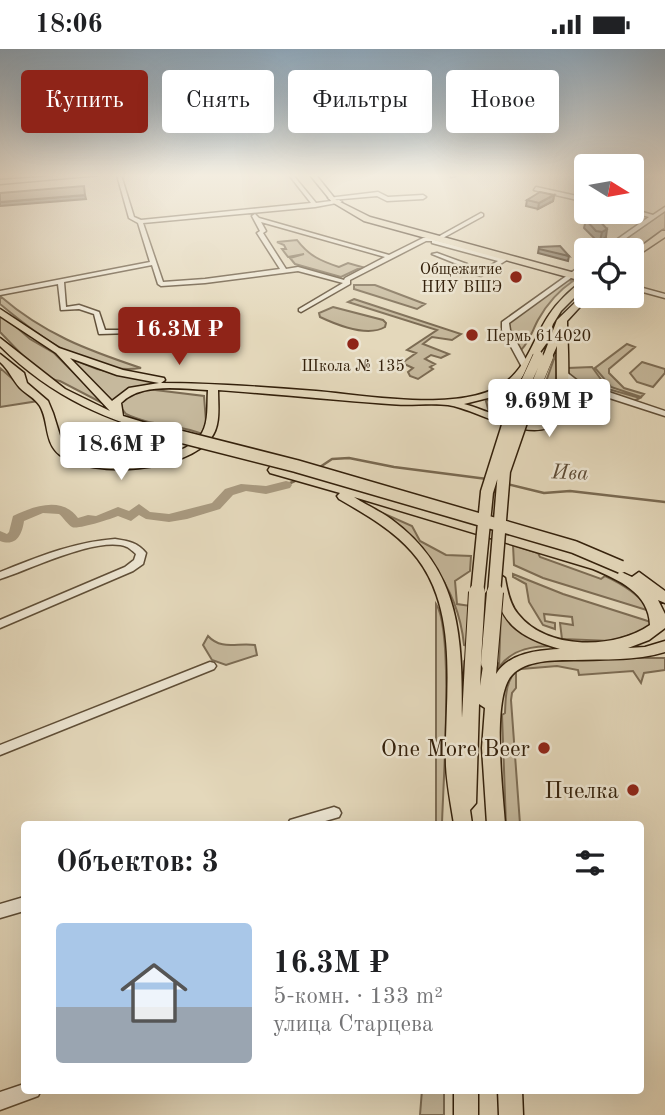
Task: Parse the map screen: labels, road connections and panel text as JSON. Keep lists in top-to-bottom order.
{
  "water": ["Ива"],
  "places": [
    "Общежитие НИУ ВШЭ",
    "Пермь 614020",
    "Школа № 135",
    "One More Beer",
    "Пчелка"
  ],
  "north": "right",
  "page": {
    "status": "18:06",
    "chip": [
      "Купить",
      "Снять",
      "Фильтры",
      "Новое"
    ],
    "price": ["16.3M ₽", "9.69M ₽", "18.6M ₽"],
    "heading": "Объектов: 3",
    "list": [
      {
        "name": "16.3M ₽",
        "note": "5-комн. · 133 m² · улица Старцева"
      }
    ]
  }
}
